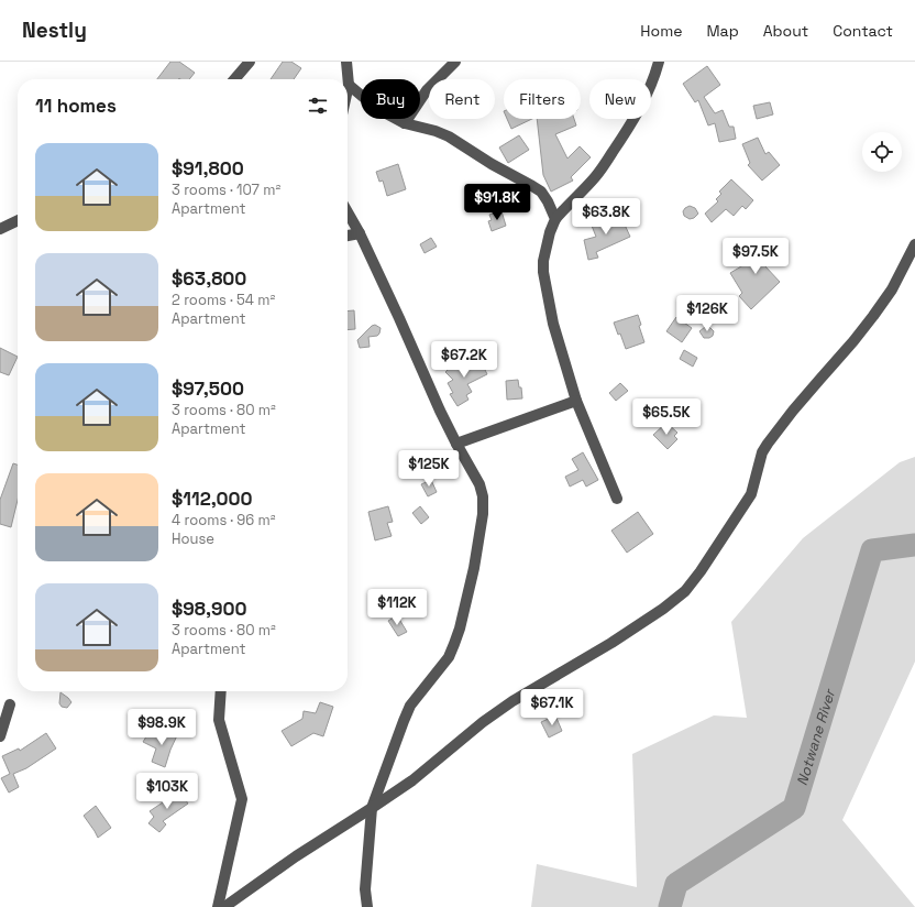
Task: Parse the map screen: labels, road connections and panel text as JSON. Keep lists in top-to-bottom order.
{
  "water": ["Notwane River"],
  "page": {
    "header": "Nestly",
    "nav": [
      "Home",
      "Map",
      "About",
      "Contact"
    ],
    "chip": [
      "Buy",
      "Rent",
      "Filters",
      "New"
    ],
    "heading": "11 homes",
    "list": [
      {
        "name": "$91,800",
        "note": "3 rooms · 107 m² · Apartment"
      },
      {
        "name": "$63,800",
        "note": "2 rooms · 54 m² · Apartment"
      },
      {
        "name": "$97,500",
        "note": "3 rooms · 80 m² · Apartment"
      },
      {
        "name": "$112,000",
        "note": "4 rooms · 96 m² · House"
      },
      {
        "name": "$98,900",
        "note": "3 rooms · 80 m² · Apartment"
      }
    ],
    "price": [
      "$91.8K",
      "$63.8K",
      "$97.5K",
      "$126K",
      "$67.2K",
      "$65.5K",
      "$125K",
      "$112K",
      "$67.1K",
      "$98.9K",
      "$103K"
    ]
  }
}
